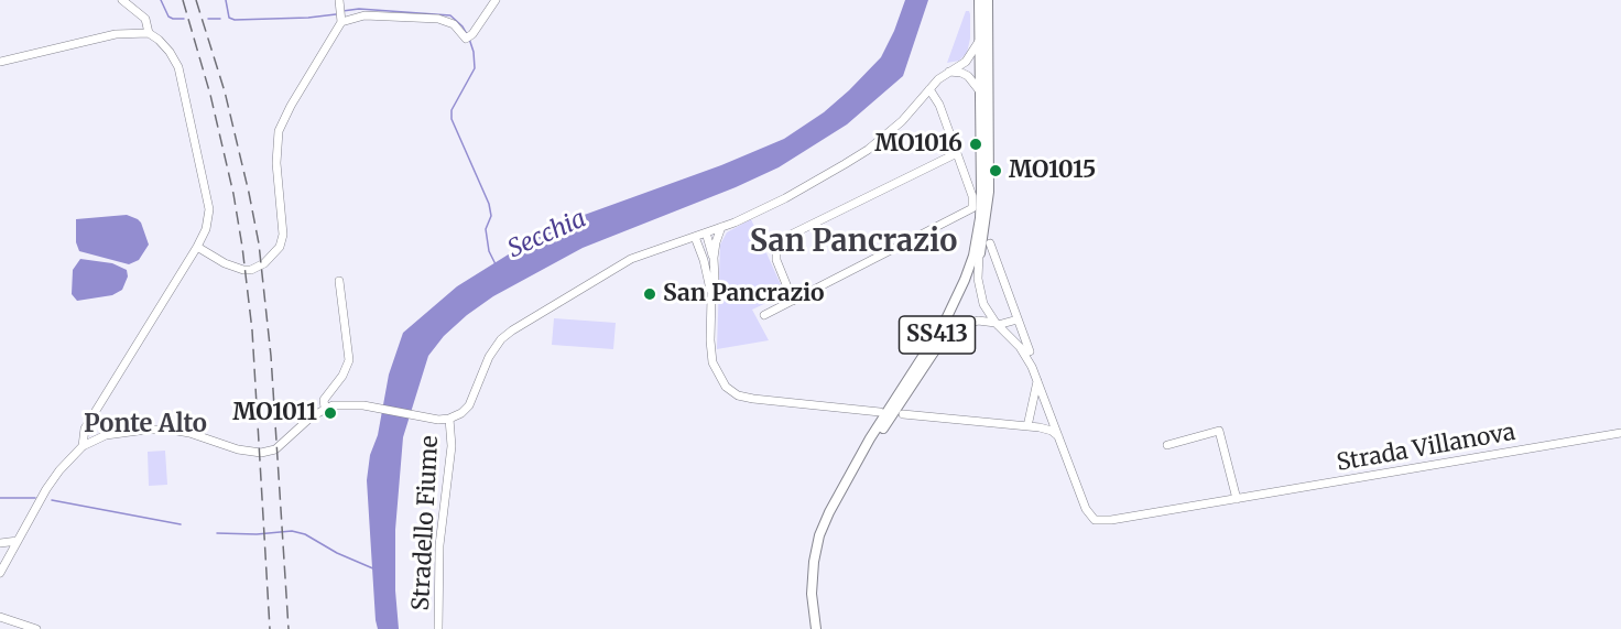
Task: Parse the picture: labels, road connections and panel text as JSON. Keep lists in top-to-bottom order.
{
  "streets": {
    "main road": ["SS413"],
    "street": ["Strada Villanova", "Stradello Fiume"]
  },
  "districts": ["San Pancrazio", "Ponte Alto"],
  "water": ["Secchia"],
  "places": [
    "MO1016",
    "MO1015",
    "San Pancrazio",
    "MO1011"
  ]
}
